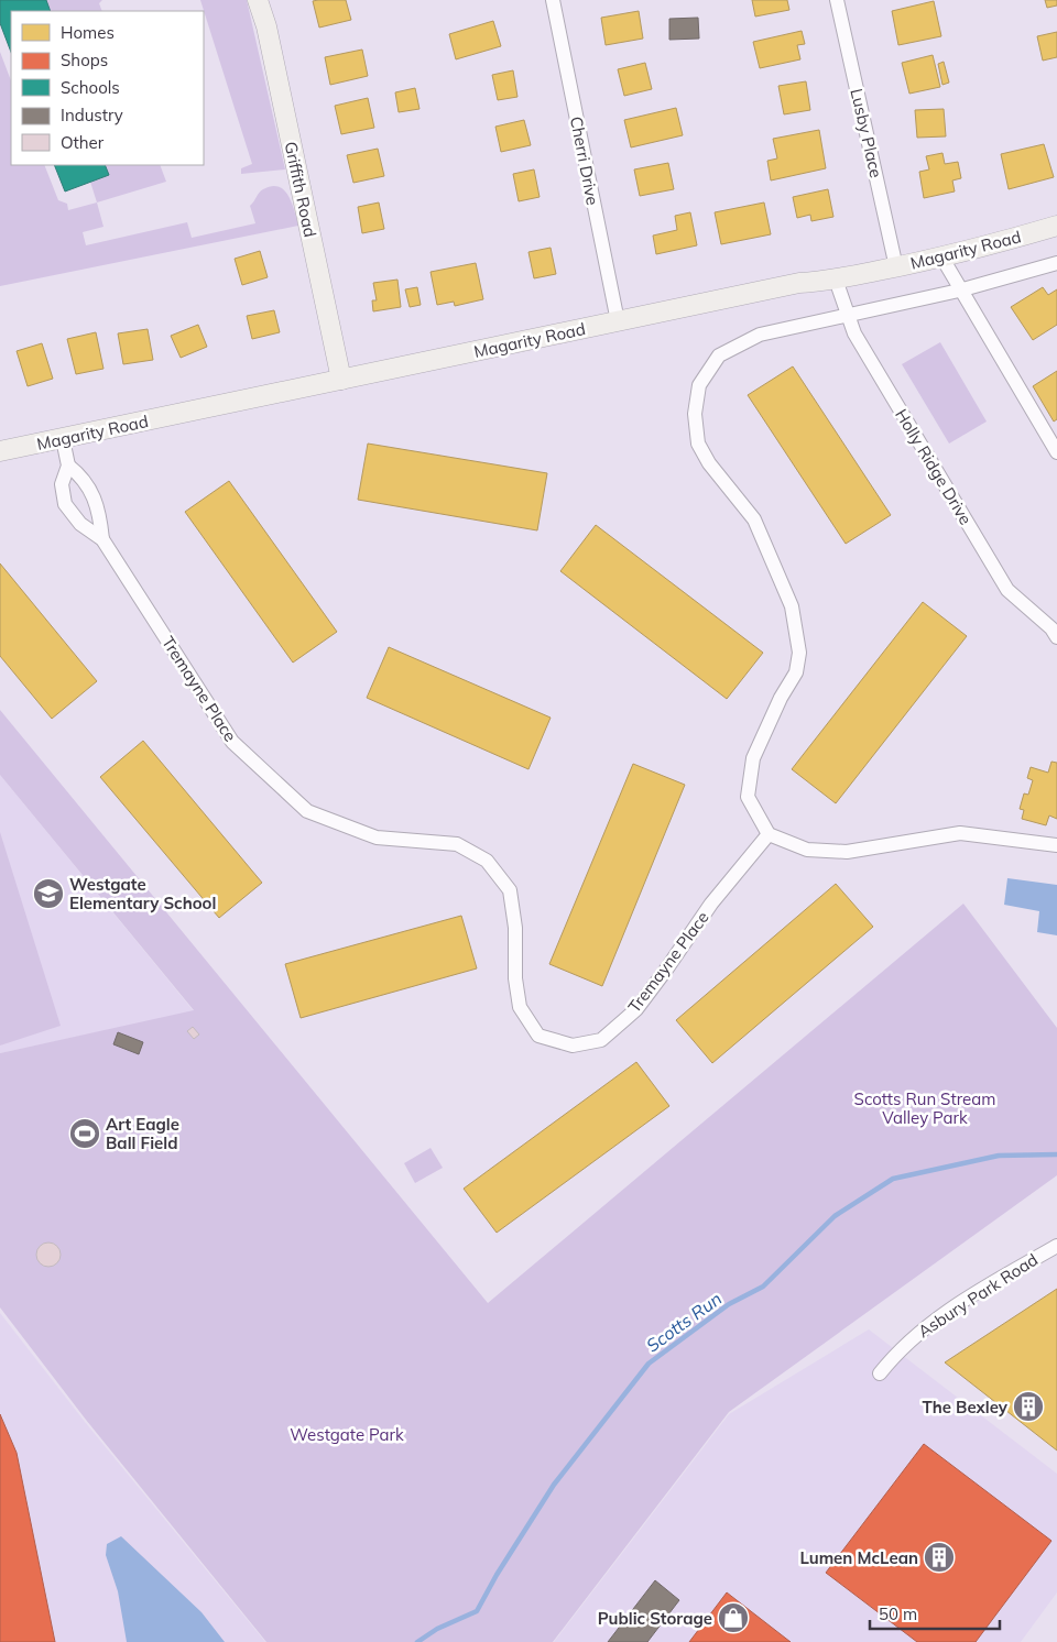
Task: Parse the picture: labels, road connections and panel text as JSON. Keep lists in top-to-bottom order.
{
  "streets": {
    "main road": ["Griffith Road", "Magarity Road"],
    "street": [
      "Lusby Place",
      "Cherri Drive",
      "Holly Ridge Drive",
      "Tremayne Place",
      "Asbury Park Road"
    ]
  },
  "crossings": [
    ["Lusby Place", "Magarity Road"],
    ["Cherri Drive", "Magarity Road"],
    ["Griffith Road", "Magarity Road"],
    ["Magarity Road", "Holly Ridge Drive"],
    ["Magarity Road", "Tremayne Place"]
  ],
  "water": ["Scotts Run"],
  "parks": ["Scotts Run Stream Valley Park", "Westgate Park"],
  "places": {
    "school or university": ["Westgate Elementary School"],
    "sports": ["Art Eagle Ball Field"],
    "building": ["The Bexley", "Lumen McLean"],
    "shop": ["Public Storage"]
  },
  "legend": [
    "Homes",
    "Shops",
    "Schools",
    "Industry",
    "Other"
  ],
  "scale_bar": "50 m"
}
